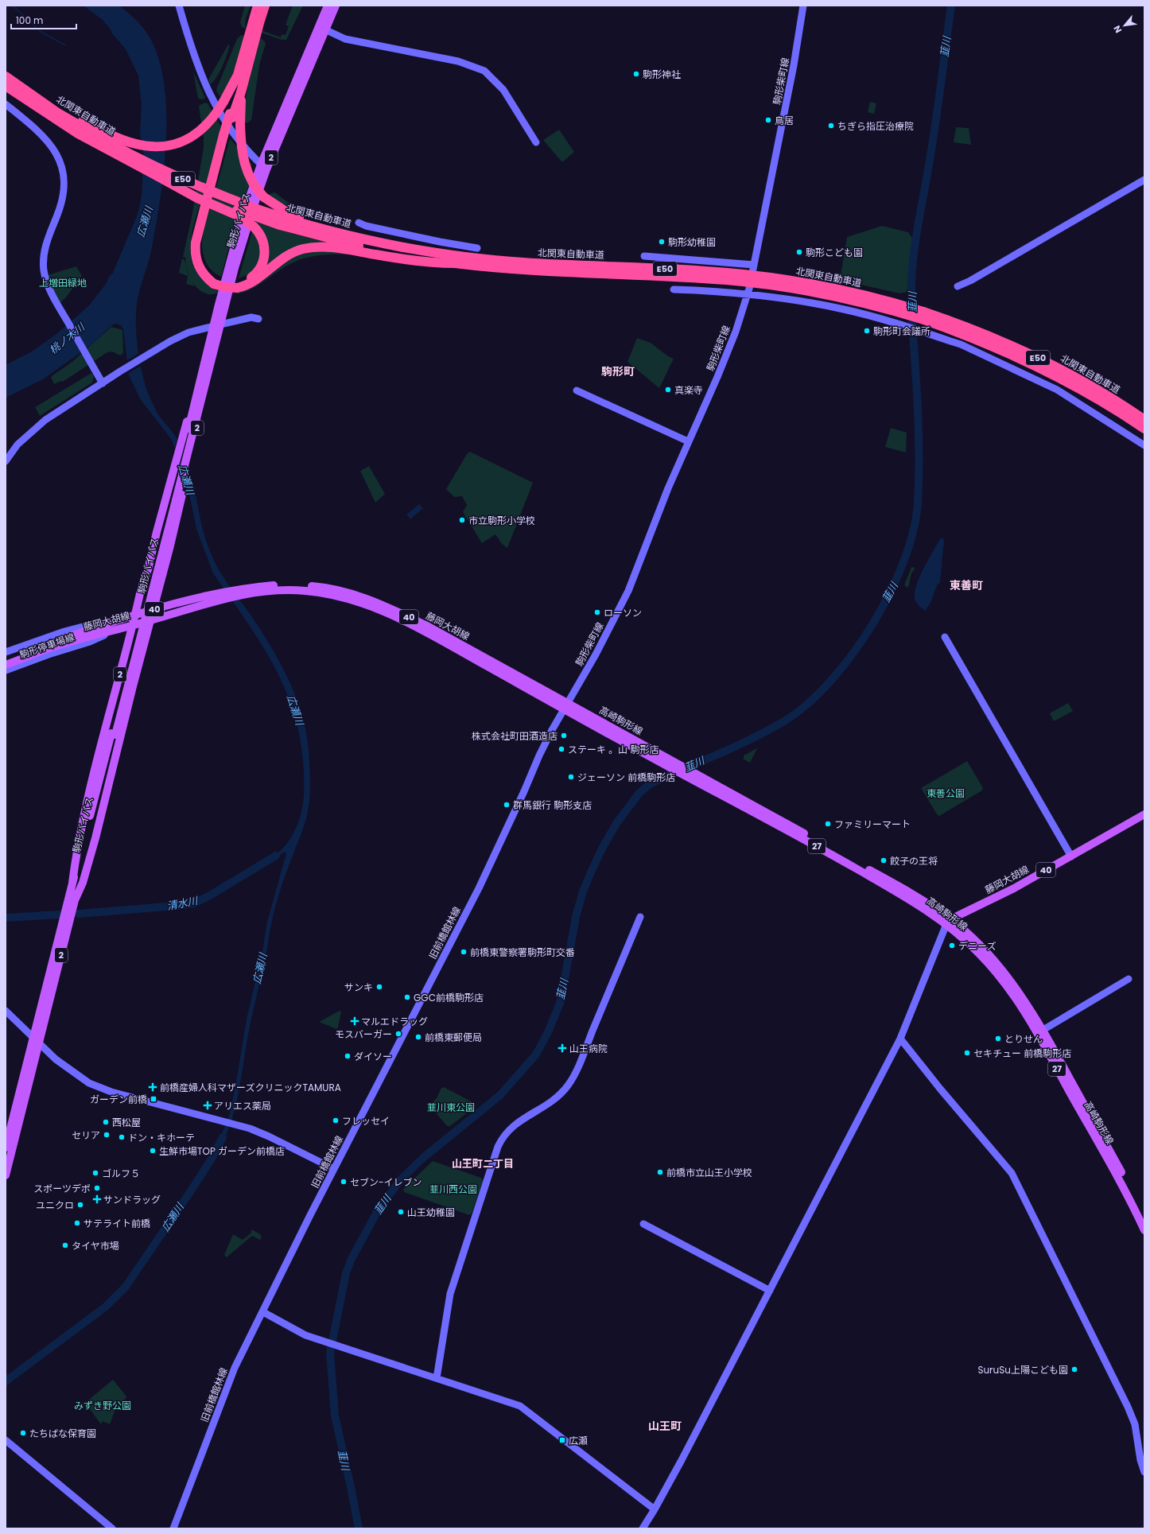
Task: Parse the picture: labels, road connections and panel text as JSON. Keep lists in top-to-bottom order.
{
  "streets": {
    "highway": ["北関東自動車道", "E50"],
    "main road": [
      "2",
      "駒形バイパス",
      "40",
      "藤岡大胡線",
      "高崎駒形線",
      "27"
    ],
    "street": ["駒形柴町線", "駒形停車場線", "旧前橋館林線"]
  },
  "crossings": [
    ["駒形柴町線", "藤岡大胡線"],
    ["駒形柴町線", "高崎駒形線"],
    ["駒形柴町線", "旧前橋館林線"],
    ["2", "駒形バイパス"],
    ["2", "藤岡大胡線"],
    ["藤岡大胡線", "駒形停車場線"],
    ["藤岡大胡線", "高崎駒形線"],
    ["藤岡大胡線", "旧前橋館林線"],
    ["高崎駒形線", "旧前橋館林線"]
  ],
  "districts": [
    "駒形町",
    "東善町",
    "山王町二丁目",
    "山王町"
  ],
  "water": [
    "韮川",
    "広瀬川",
    "桃ノ木川",
    "清水川"
  ],
  "parks": [
    "上増田緑地",
    "東善公園",
    "韮川東公園",
    "韮川西公園",
    "みずき野公園"
  ],
  "places": {
    "other": [
      "駒形神社",
      "鳥居",
      "ちぎら指圧治療院",
      "駒形幼稚園",
      "駒形こども園",
      "駒形町会議所",
      "真楽寺",
      "市立駒形小学校",
      "ローソン",
      "株式会社町田酒造店",
      "ステーキ 。山 駒形店",
      "ジェーソン 前橋駒形店",
      "群馬銀行 駒形支店",
      "ファミリーマート",
      "餃子の王将",
      "デニーズ",
      "前橋東警察署駒形町交番",
      "サンキ",
      "GGC前橋駒形店",
      "モスバーガー",
      "前橋東郵便局",
      "とりせん",
      "セキチュー 前橋駒形店",
      "ダイソー",
      "フレッセイ",
      "西松屋",
      "セリア",
      "ドン・キホーテ",
      "生鮮市場TOP ガーデン前橋店",
      "前橋市立山王小学校",
      "ゴルフ５",
      "セブン-イレブン",
      "スポーツデポ",
      "ユニクロ",
      "山王幼稚園",
      "サテライト前橋",
      "タイヤ市場",
      "SuruSu上陽こども園",
      "たちばな保育園"
    ],
    "health": [
      "マルエドラッグ",
      "山王病院",
      "前橋産婦人科マザーズクリニックTAMURA",
      "アリエス薬局",
      "サンドラッグ"
    ],
    "transit": ["ガーデン前橋", "広瀬"]
  },
  "scale_bar": "100 m",
  "north": "bottom left"
}
